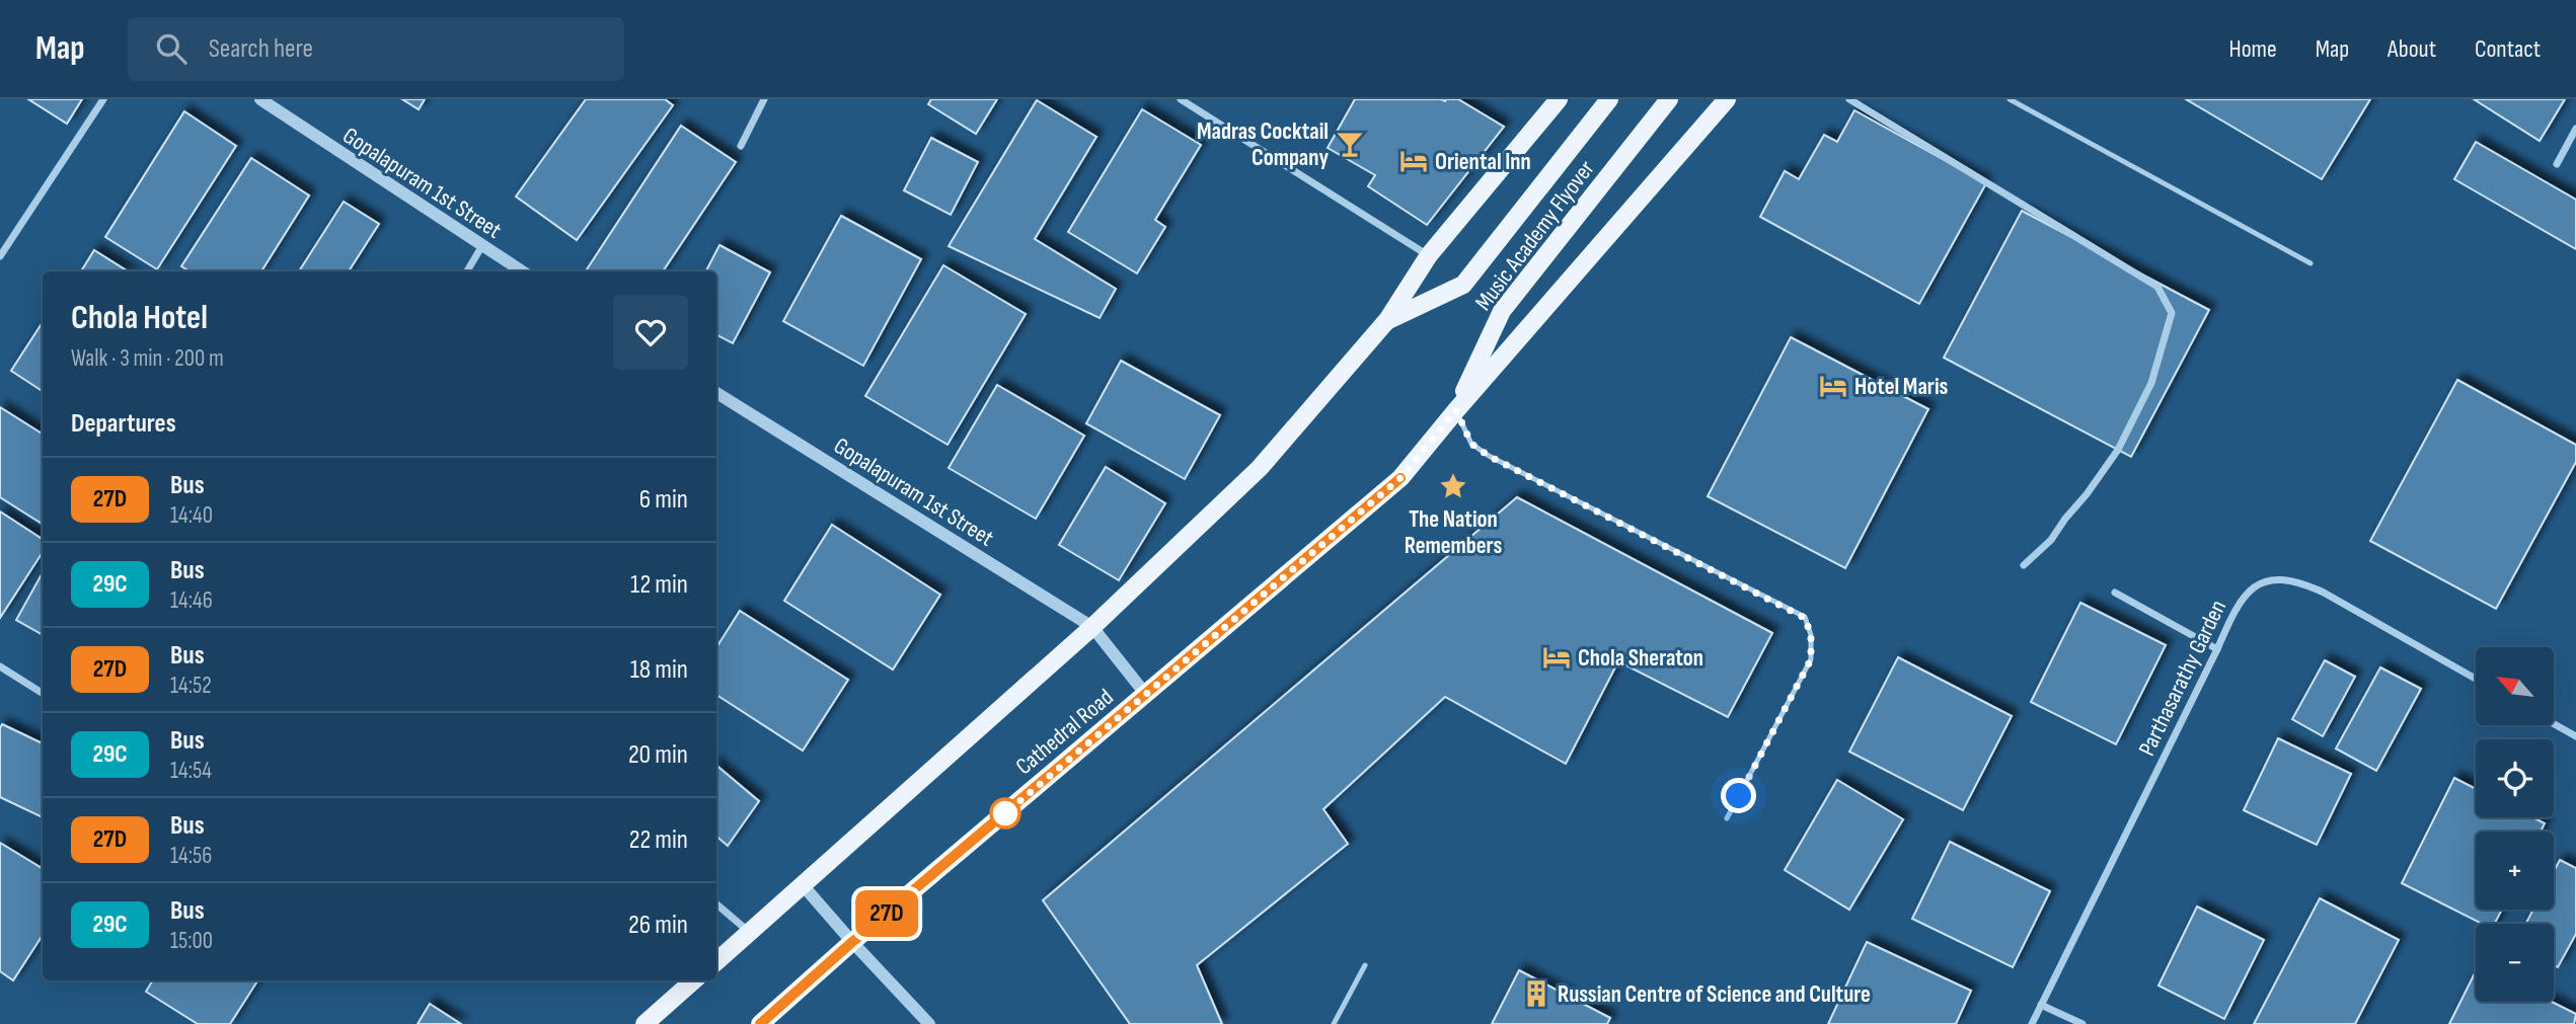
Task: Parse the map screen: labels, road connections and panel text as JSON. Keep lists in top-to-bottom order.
{
  "streets": {
    "main road": ["Music Academy Flyover", "Cathedral Road"],
    "street": ["Gopalapuram 1st Street", "Parthasarathy Garden"]
  },
  "crossings": [
    ["Gopalapuram 1st Street", "Cathedral Road"],
    ["Music Academy Flyover", "Cathedral Road"]
  ],
  "places": {
    "bar": ["Madras Cocktail Company"],
    "hotel": ["Oriental Inn", "Hotel Maris", "Chola Sheraton"],
    "place": ["The Nation Remembers"],
    "building": ["Russian Centre of Science and Culture"]
  },
  "lines": ["bus line 27D"],
  "north": "top left",
  "page": {
    "header": "Map",
    "search": "Search here",
    "nav": [
      "Home",
      "Map",
      "About",
      "Contact"
    ],
    "on_map": "27D",
    "heading": [
      ["Chola Hotel", "Walk · 3 min · 200 m"],
      "Departures"
    ],
    "list": [
      {
        "mark": "27D",
        "name": "Bus",
        "note": "14:40",
        "value": "6 min"
      },
      {
        "mark": "29C",
        "name": "Bus",
        "note": "14:46",
        "value": "12 min"
      },
      {
        "mark": "27D",
        "name": "Bus",
        "note": "14:52",
        "value": "18 min"
      },
      {
        "mark": "29C",
        "name": "Bus",
        "note": "14:54",
        "value": "20 min"
      },
      {
        "mark": "27D",
        "name": "Bus",
        "note": "14:56",
        "value": "22 min"
      },
      {
        "mark": "29C",
        "name": "Bus",
        "note": "15:00",
        "value": "26 min"
      }
    ],
    "map_buttons": ["+", "−"]
  }
}
